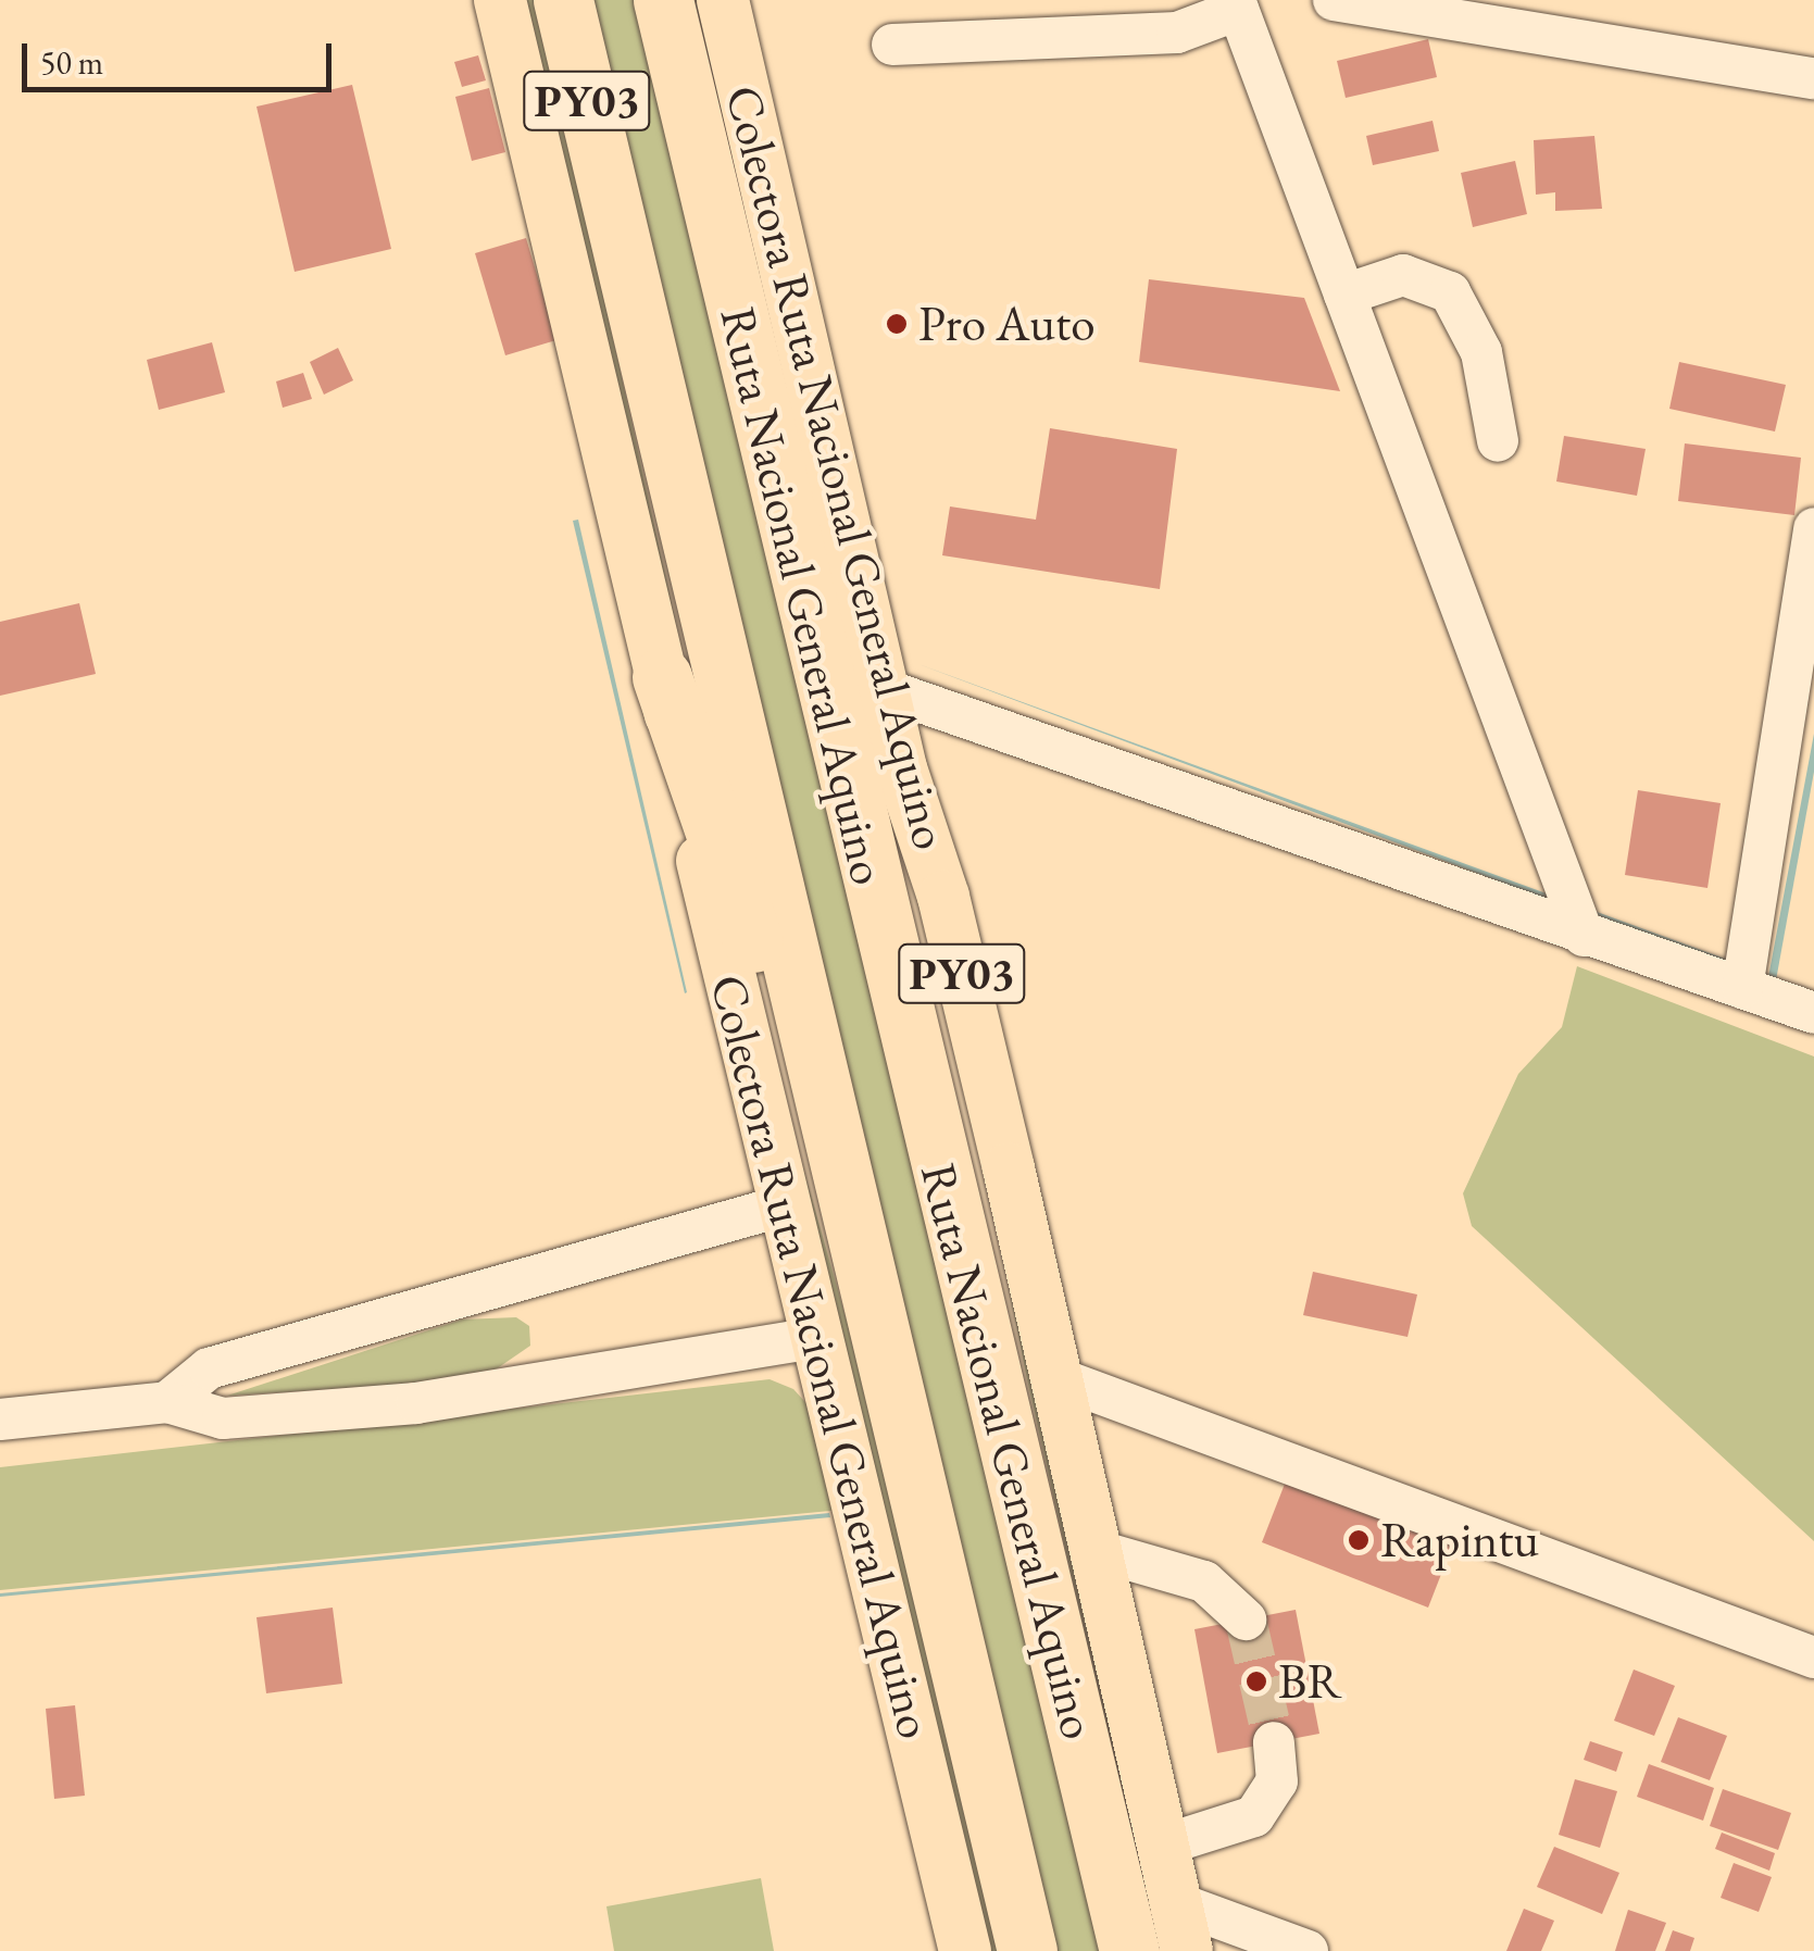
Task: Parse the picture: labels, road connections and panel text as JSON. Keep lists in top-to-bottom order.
{
  "streets": {
    "highway": ["PY03", "Ruta Nacional General Aquino"],
    "main road": ["Colectora Ruta Nacional General Aquino"]
  },
  "places": ["Pro Auto", "Rapintu", "BR"],
  "scale_bar": "50 m"
}
